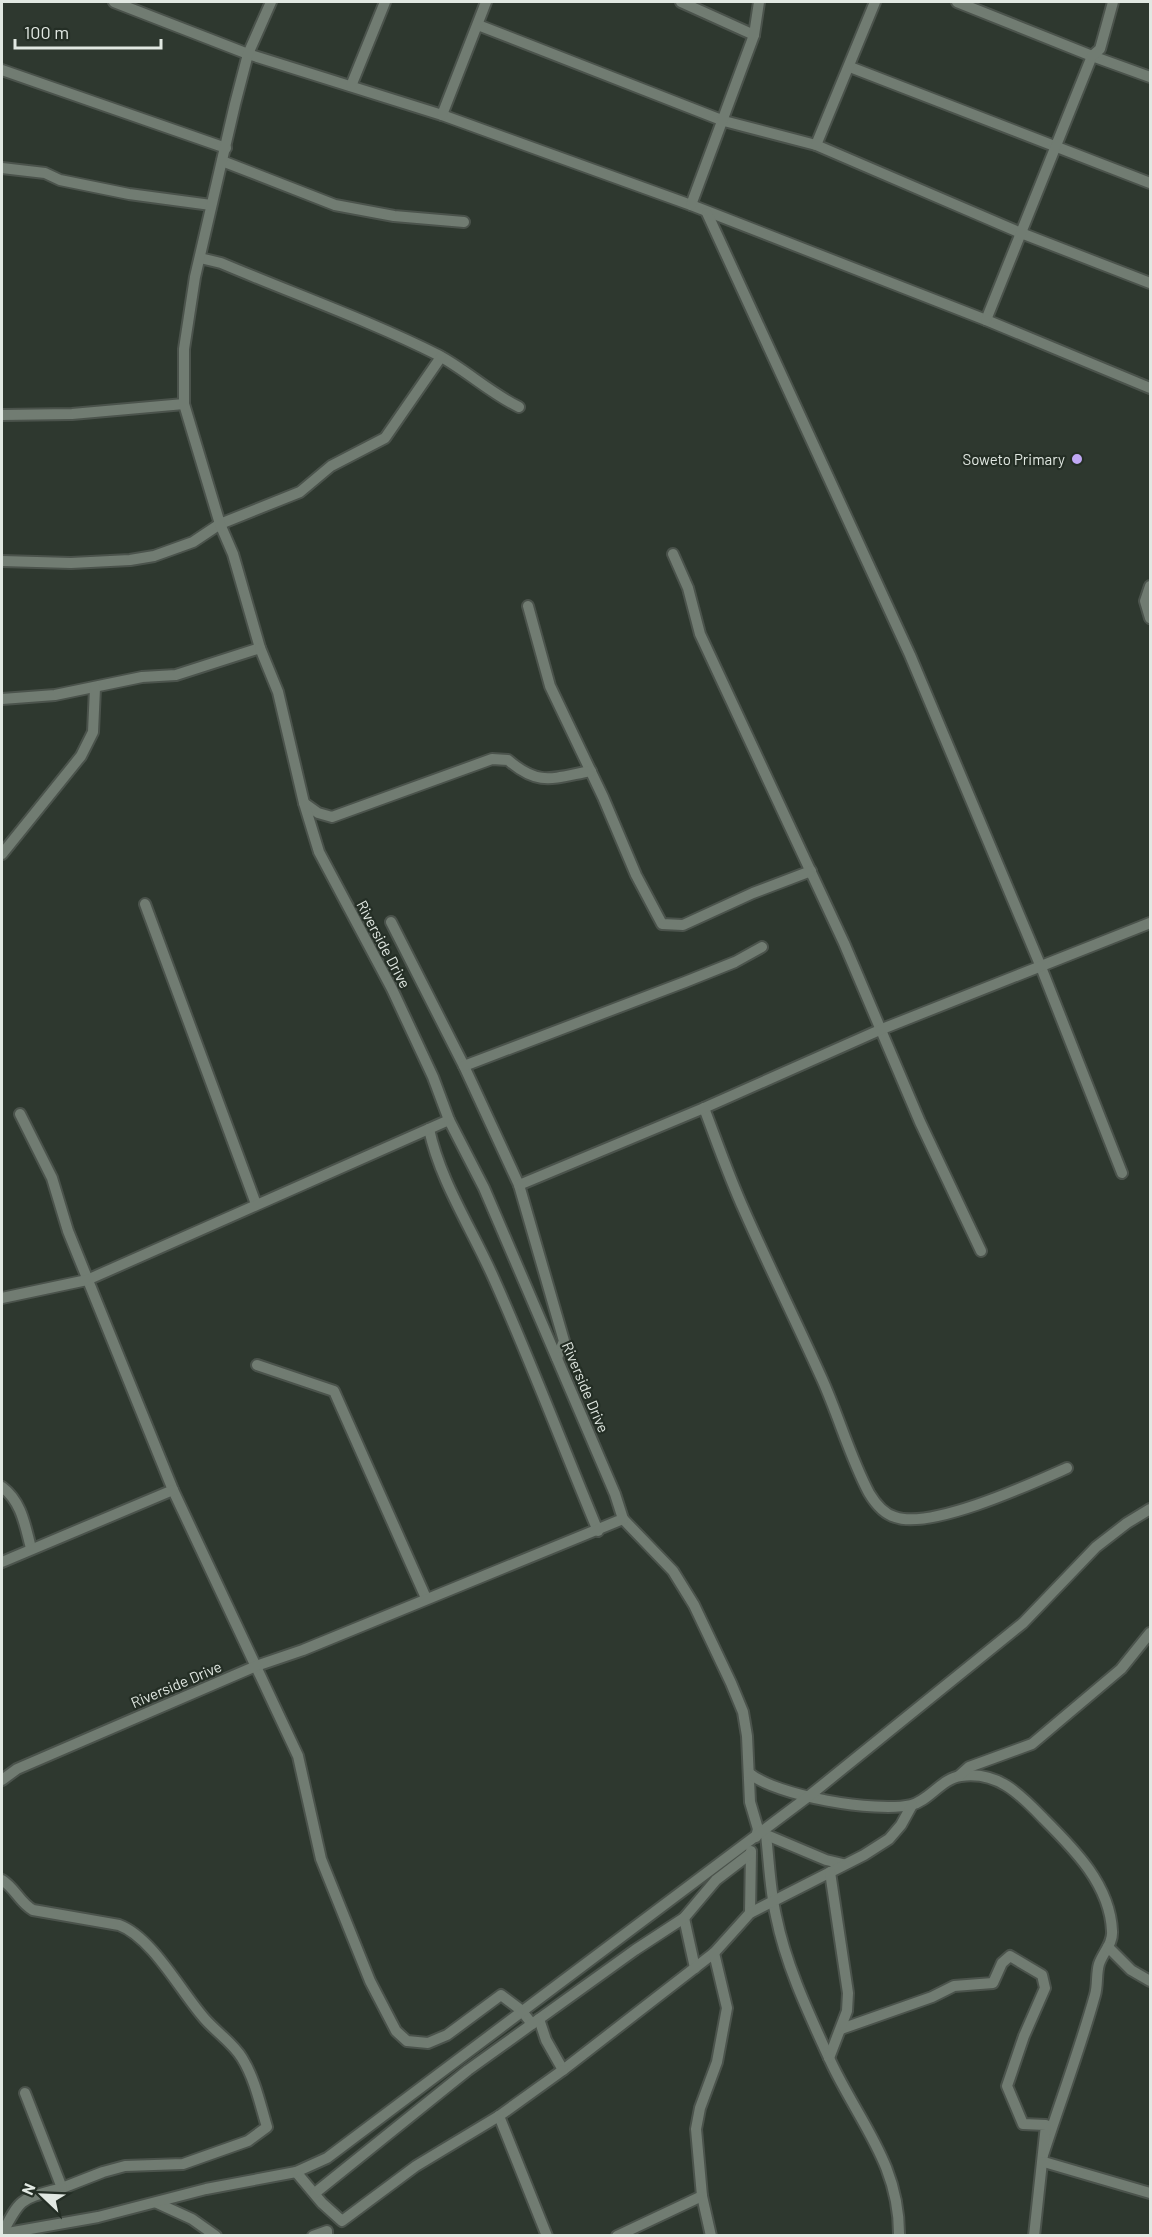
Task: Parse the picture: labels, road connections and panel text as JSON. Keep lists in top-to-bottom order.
{
  "streets": {
    "street": ["Riverside Drive"]
  },
  "places": ["Soweto Primary"],
  "scale_bar": "100 m",
  "north": "top left"
}
